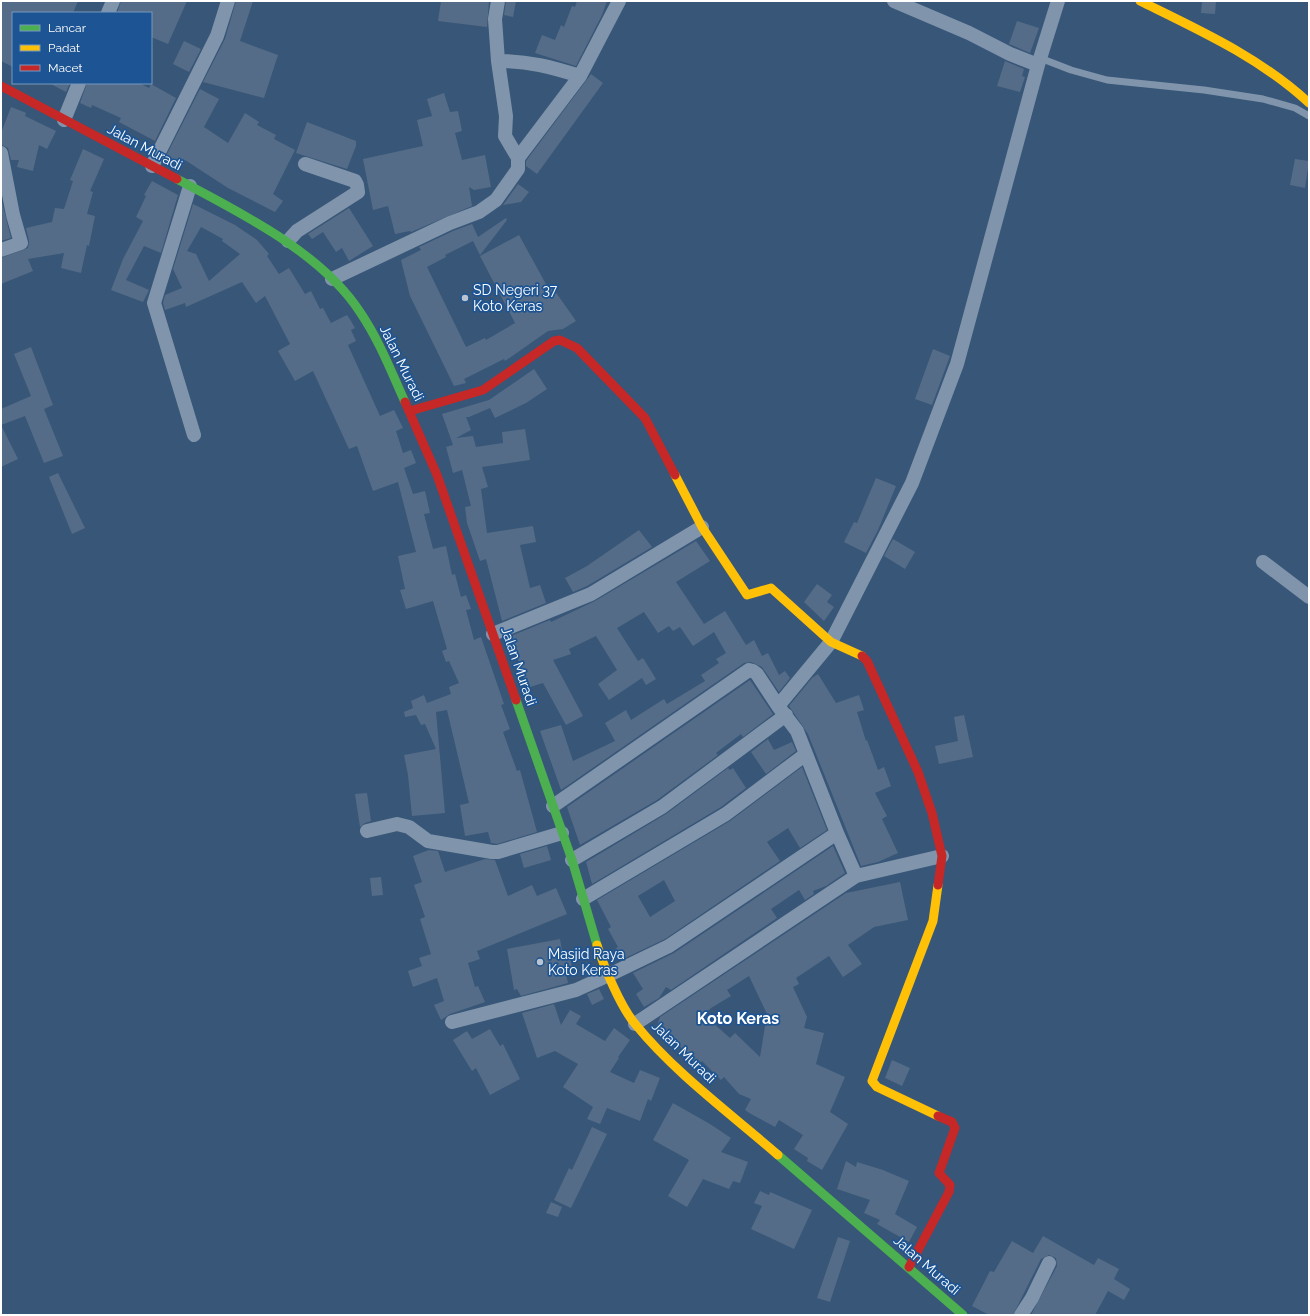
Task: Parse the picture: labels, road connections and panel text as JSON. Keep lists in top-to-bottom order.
{
  "streets": {
    "main road": ["Jalan Muradi"]
  },
  "districts": ["Koto Keras"],
  "places": ["SD Negeri 37 Koto Keras", "Masjid Raya Koto Keras"],
  "legend": ["Lancar", "Padat", "Macet"]
}
